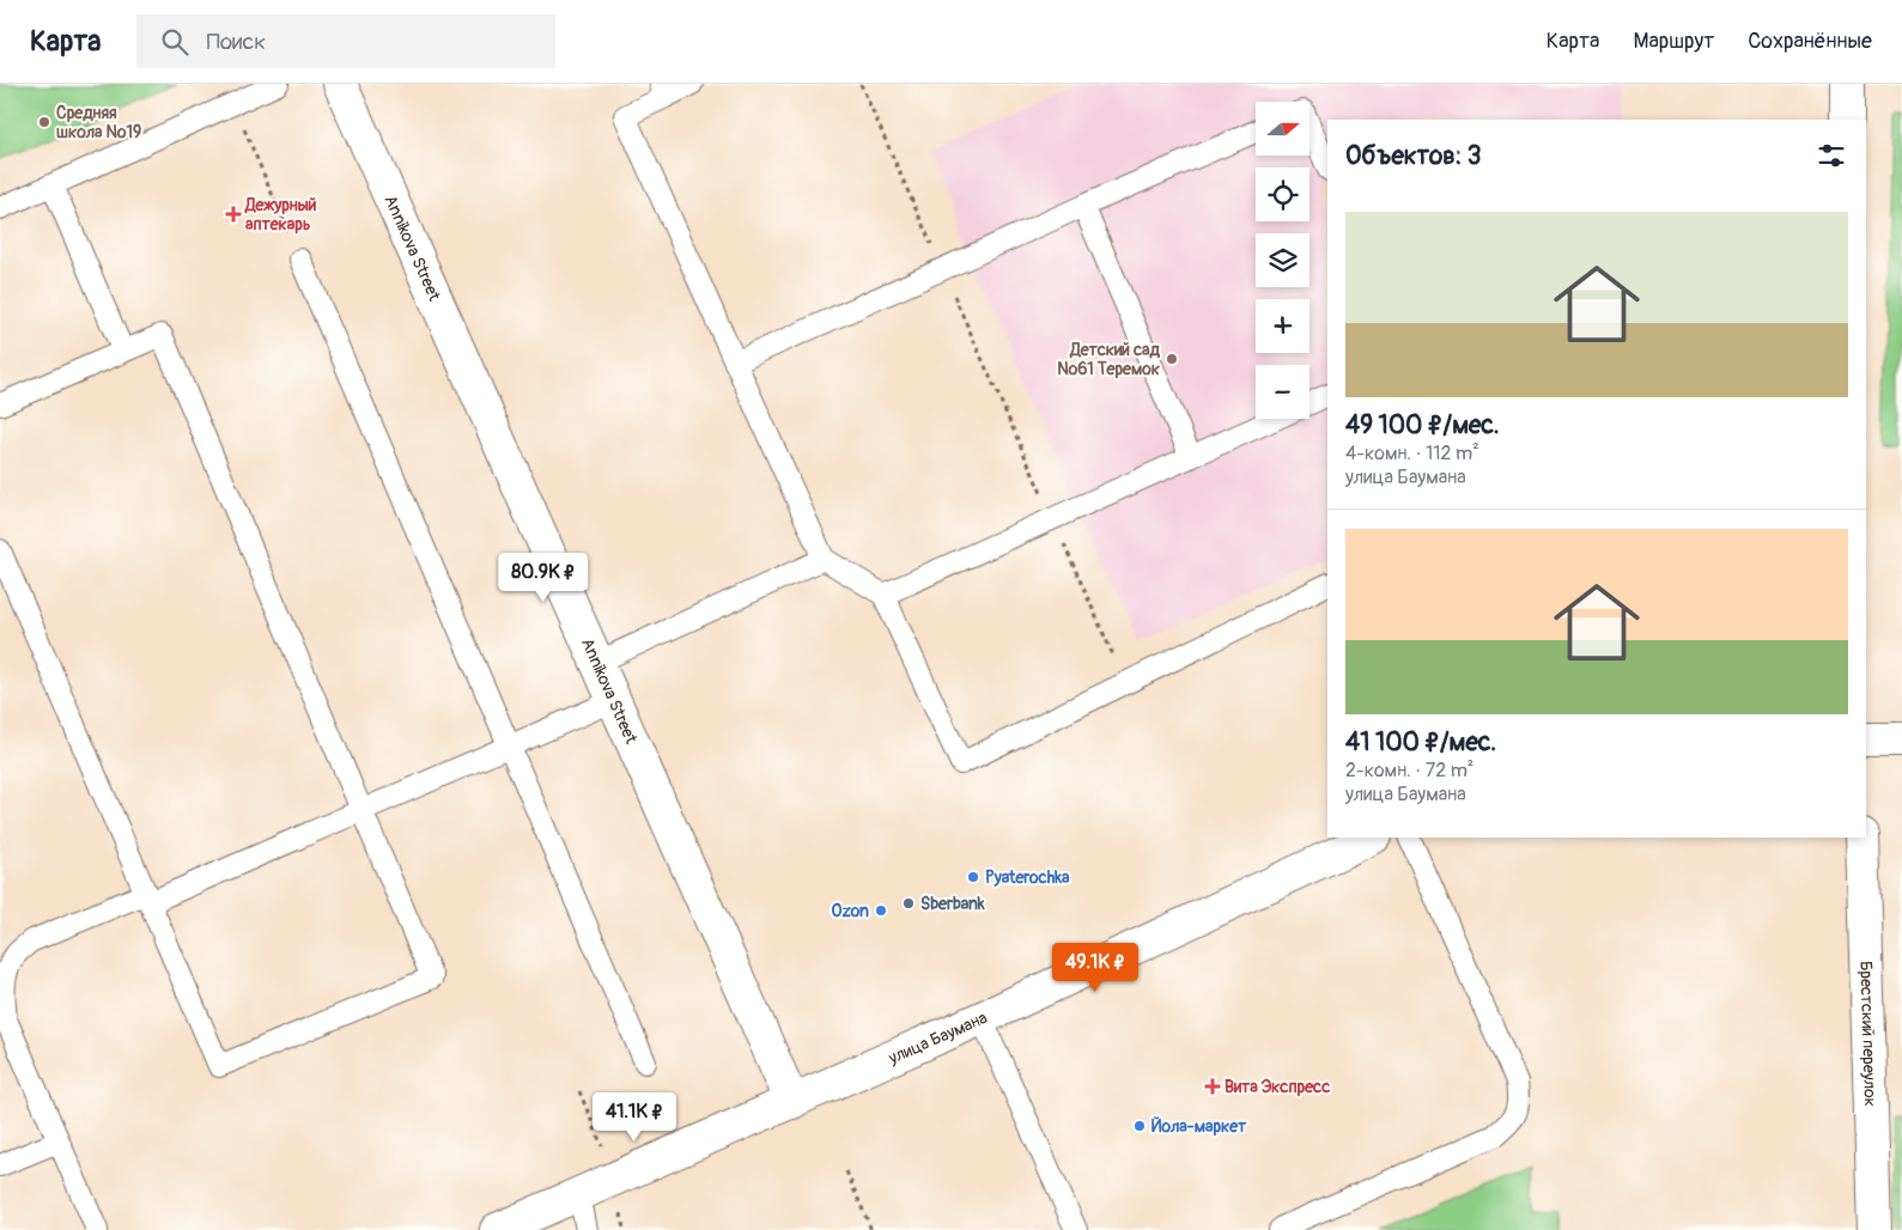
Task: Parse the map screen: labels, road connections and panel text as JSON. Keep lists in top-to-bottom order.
{
  "streets": {
    "street": ["Annikova Street", "Брестский переулок", "улица Баумана"]
  },
  "crossings": [
    ["Annikova Street", "улица Баумана"]
  ],
  "places": {
    "other": [
      "Средняя школа №19",
      "Детский сад №61 Теремок",
      "Pyaterochka",
      "Sberbank",
      "Ozon",
      "Йола-маркет"
    ],
    "health": ["Дежурный аптекарь", "Вита Экспресс"]
  },
  "north": "right",
  "page": {
    "header": "Карта",
    "search": "Поиск",
    "nav": ["Карта", "Маршрут", "Сохранённые"],
    "map_buttons": ["+", "−"],
    "heading": "Объектов: 3",
    "list": [
      {
        "name": "49 100 ₽/мес.",
        "note": "4-комн. · 112 m² · улица Баумана"
      },
      {
        "name": "41 100 ₽/мес.",
        "note": "2-комн. · 72 m² · улица Баумана"
      }
    ],
    "price": ["80.9K ₽", "49.1K ₽", "41.1K ₽"]
  }
}
